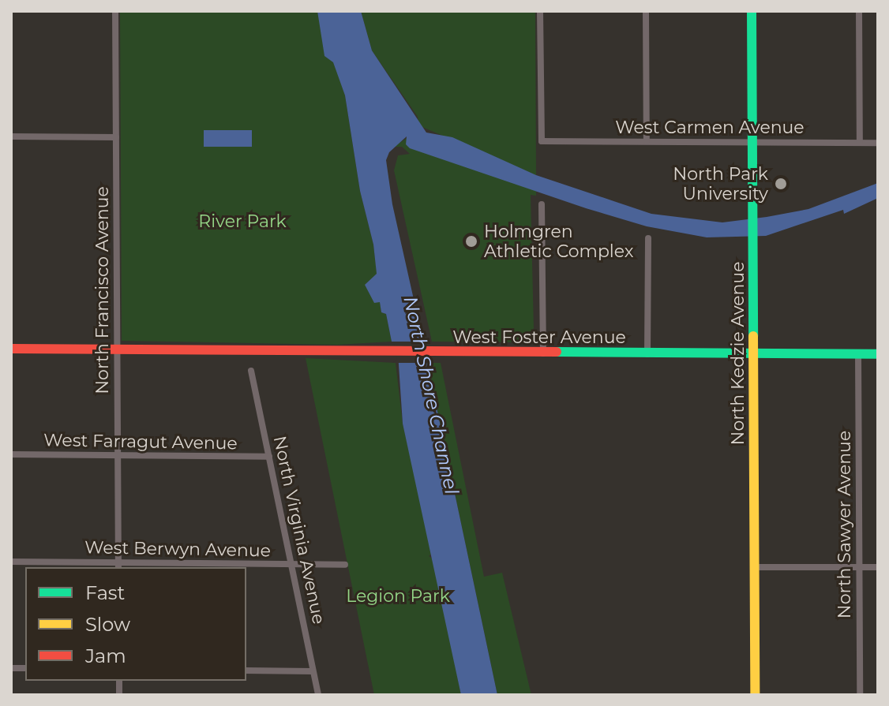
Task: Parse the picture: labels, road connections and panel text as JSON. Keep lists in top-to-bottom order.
{
  "streets": {
    "main road": ["West Foster Avenue", "North Kedzie Avenue"],
    "street": [
      "West Carmen Avenue",
      "North Francisco Avenue",
      "West Farragut Avenue",
      "North Sawyer Avenue",
      "North Virginia Avenue",
      "West Berwyn Avenue"
    ]
  },
  "crossings": [
    ["West Carmen Avenue", "North Kedzie Avenue"],
    ["North Francisco Avenue", "West Foster Avenue"],
    ["North Francisco Avenue", "West Farragut Avenue"],
    ["North Francisco Avenue", "West Berwyn Avenue"],
    ["West Foster Avenue", "North Kedzie Avenue"],
    ["West Foster Avenue", "North Sawyer Avenue"],
    ["West Farragut Avenue", "North Virginia Avenue"],
    ["North Virginia Avenue", "West Berwyn Avenue"]
  ],
  "water": ["North Shore Channel"],
  "parks": ["River Park", "Legion Park"],
  "places": ["North Park University", "Holmgren Athletic Complex"],
  "legend": ["Fast", "Slow", "Jam"]
}
